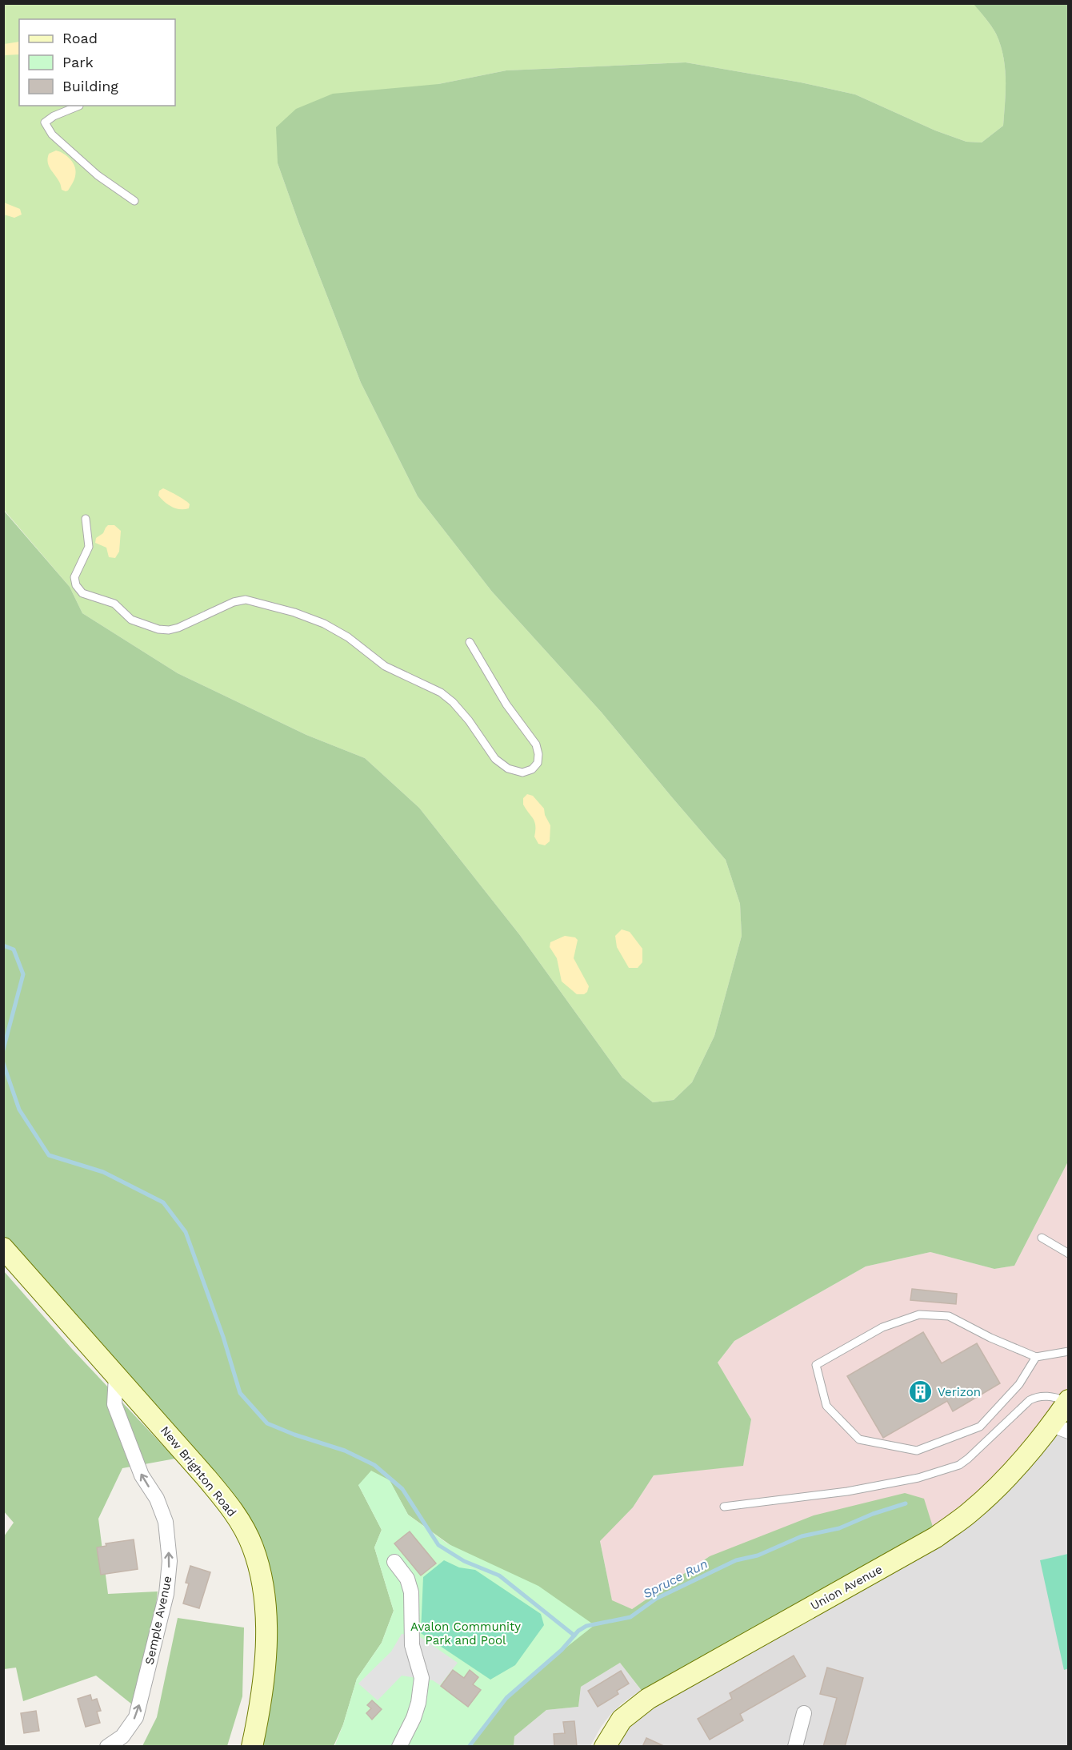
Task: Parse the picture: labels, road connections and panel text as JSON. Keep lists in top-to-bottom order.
{
  "streets": {
    "street": ["New Brighton Road", "Union Avenue", "Semple Avenue"]
  },
  "crossings": [
    ["New Brighton Road", "Semple Avenue"]
  ],
  "one_way": ["Semple Avenue"],
  "water": ["Spruce Run"],
  "parks": ["Avalon Community Park and Pool"],
  "places": {
    "building": ["Verizon"]
  },
  "legend": ["Road", "Park", "Building"]
}
